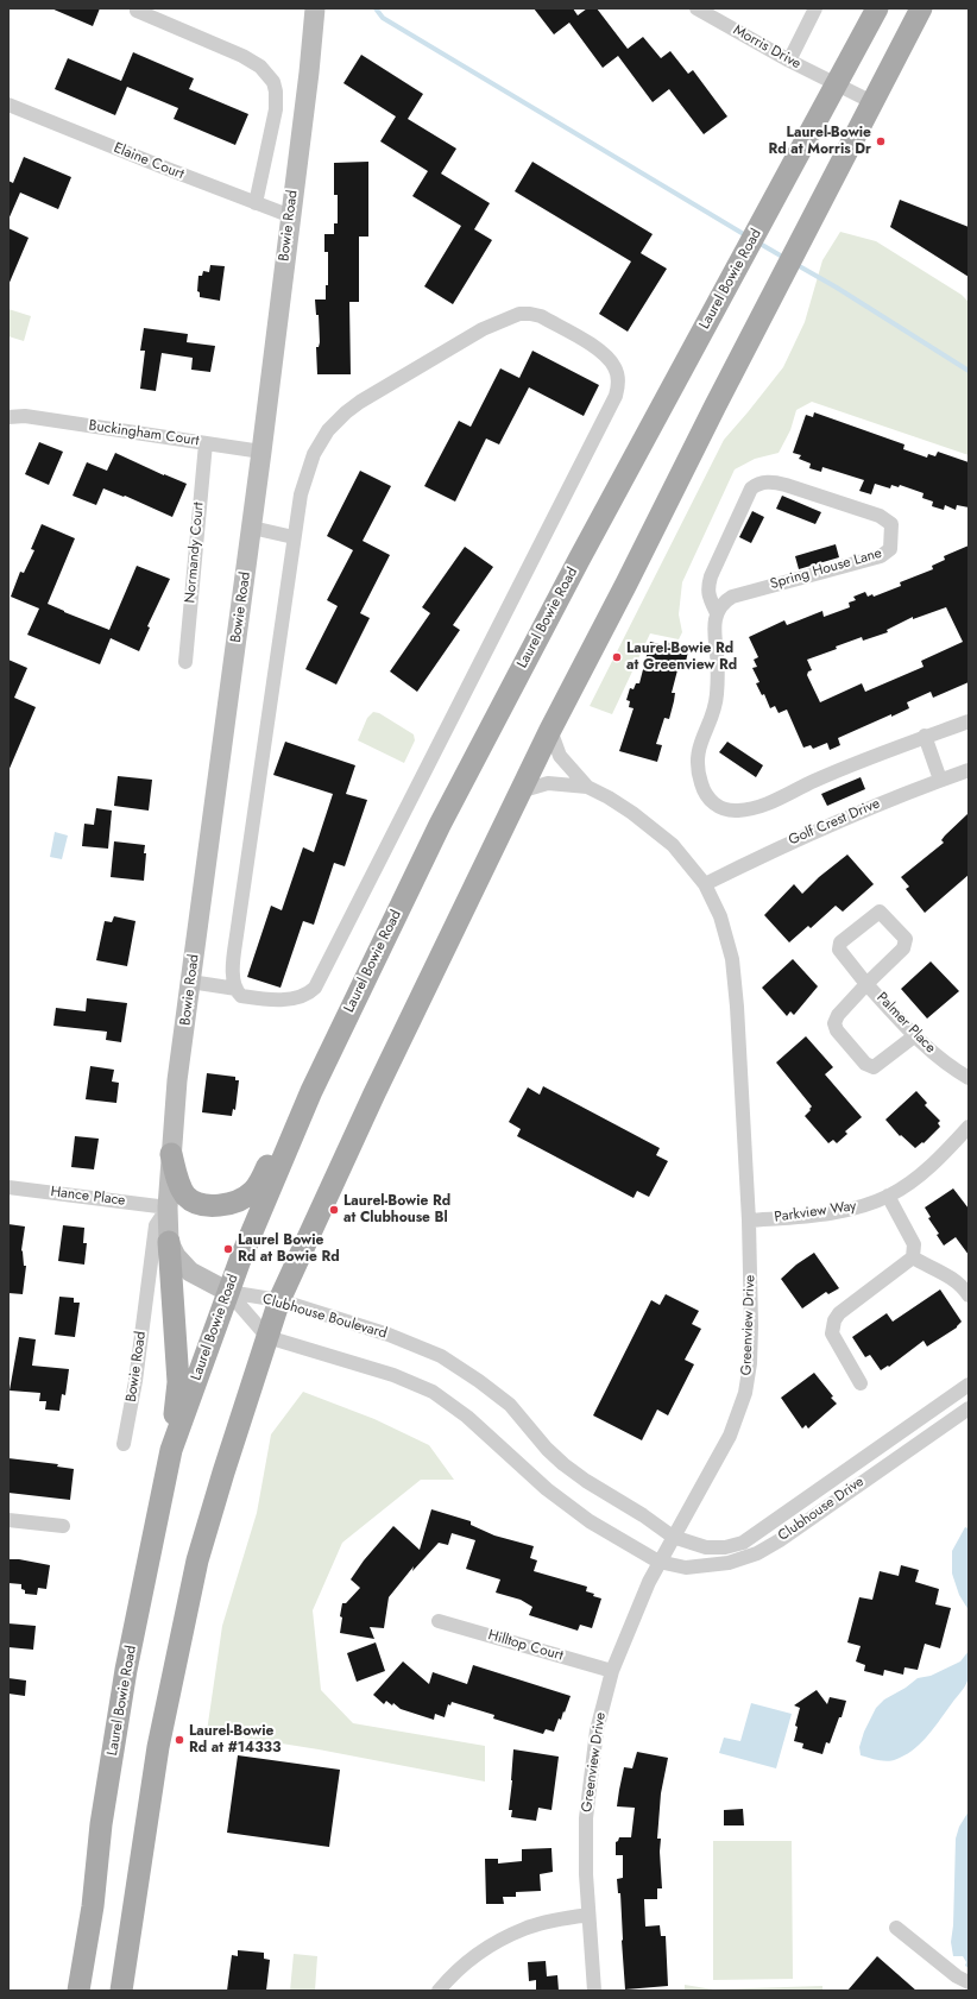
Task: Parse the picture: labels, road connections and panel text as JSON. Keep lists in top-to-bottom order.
{
  "streets": {
    "main road": ["Laurel Bowie Road"],
    "street": [
      "Morris Drive",
      "Elaine Court",
      "Bowie Road",
      "Buckingham Court",
      "Normandy Court",
      "Spring House Lane",
      "Golf Crest Drive",
      "Palmer Place",
      "Hance Place",
      "Parkview Way",
      "Clubhouse Boulevard",
      "Greenview Drive",
      "Clubhouse Drive",
      "Hilltop Court"
    ]
  },
  "crossings": [
    ["Morris Drive", "Laurel Bowie Road"],
    ["Elaine Court", "Bowie Road"],
    ["Bowie Road", "Laurel Bowie Road"],
    ["Bowie Road", "Buckingham Court"],
    ["Bowie Road", "Hance Place"],
    ["Bowie Road", "Clubhouse Boulevard"],
    ["Laurel Bowie Road", "Clubhouse Boulevard"],
    ["Buckingham Court", "Normandy Court"],
    ["Golf Crest Drive", "Greenview Drive"],
    ["Parkview Way", "Greenview Drive"],
    ["Clubhouse Boulevard", "Greenview Drive"],
    ["Clubhouse Boulevard", "Clubhouse Drive"],
    ["Greenview Drive", "Clubhouse Drive"],
    ["Greenview Drive", "Hilltop Court"]
  ],
  "places": [
    "Laurel-Bowie Rd at Morris Dr",
    "Laurel-Bowie Rd at Greenview Rd",
    "Laurel-Bowie Rd at Clubhouse Bl",
    "Laurel Bowie Rd at Bowie Rd",
    "Laurel-Bowie Rd at #14333"
  ]
}
